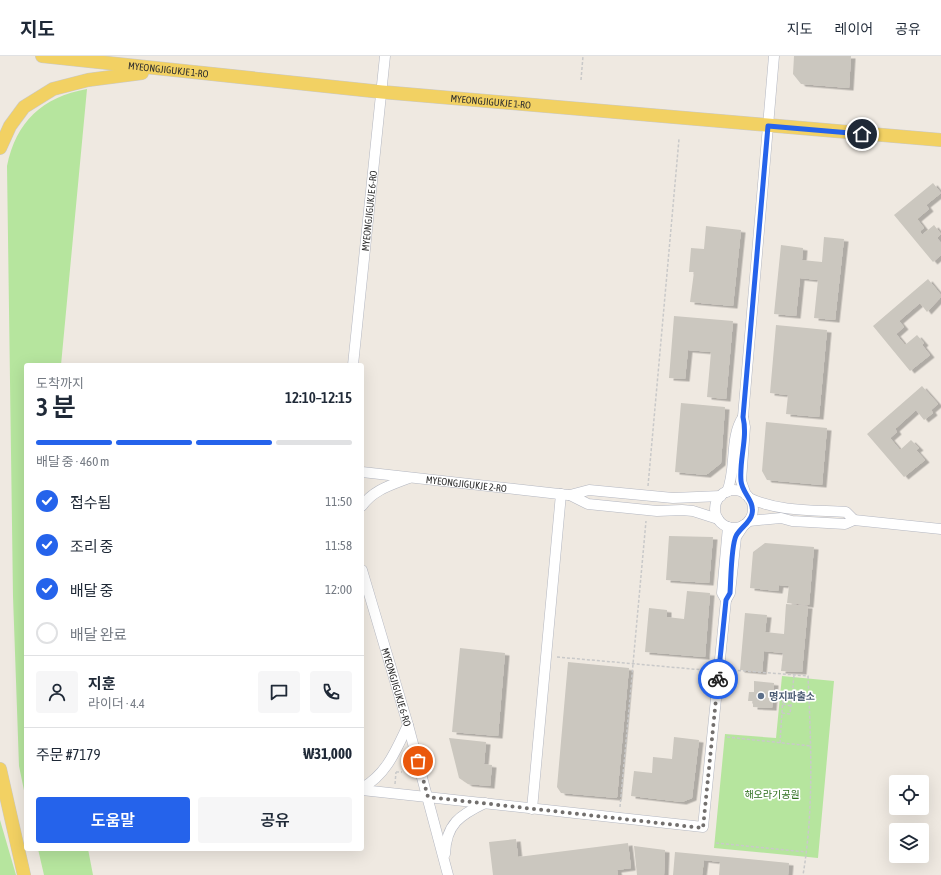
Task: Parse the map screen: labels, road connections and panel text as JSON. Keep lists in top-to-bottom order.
{
  "streets": {
    "main road": ["MYEONGJIGUKJE 1-RO"],
    "street": ["MYEONGJIGUKJE 6-RO", "MYEONGJIGUKJE 2-RO"]
  },
  "crossings": [
    ["MYEONGJIGUKJE 1-RO", "MYEONGJIGUKJE 6-RO"]
  ],
  "parks": ["해오라기공원"],
  "places": ["명지파출소"],
  "page": {
    "header": "지도",
    "nav": ["지도", "레이어", "공유"],
    "heading": ["3 분", "도착까지", "12:10–12:15"],
    "panel": [
      "지훈",
      "라이더 · 4.4",
      "주문 #7179",
      "₩31,000"
    ],
    "bar": "배달 중 · 460 m",
    "list": [
      ["접수됨", "11:50"],
      ["조리 중", "11:58"],
      ["배달 중", "12:00"],
      "배달 완료"
    ],
    "buttons": ["도움말", "공유"]
  }
}
